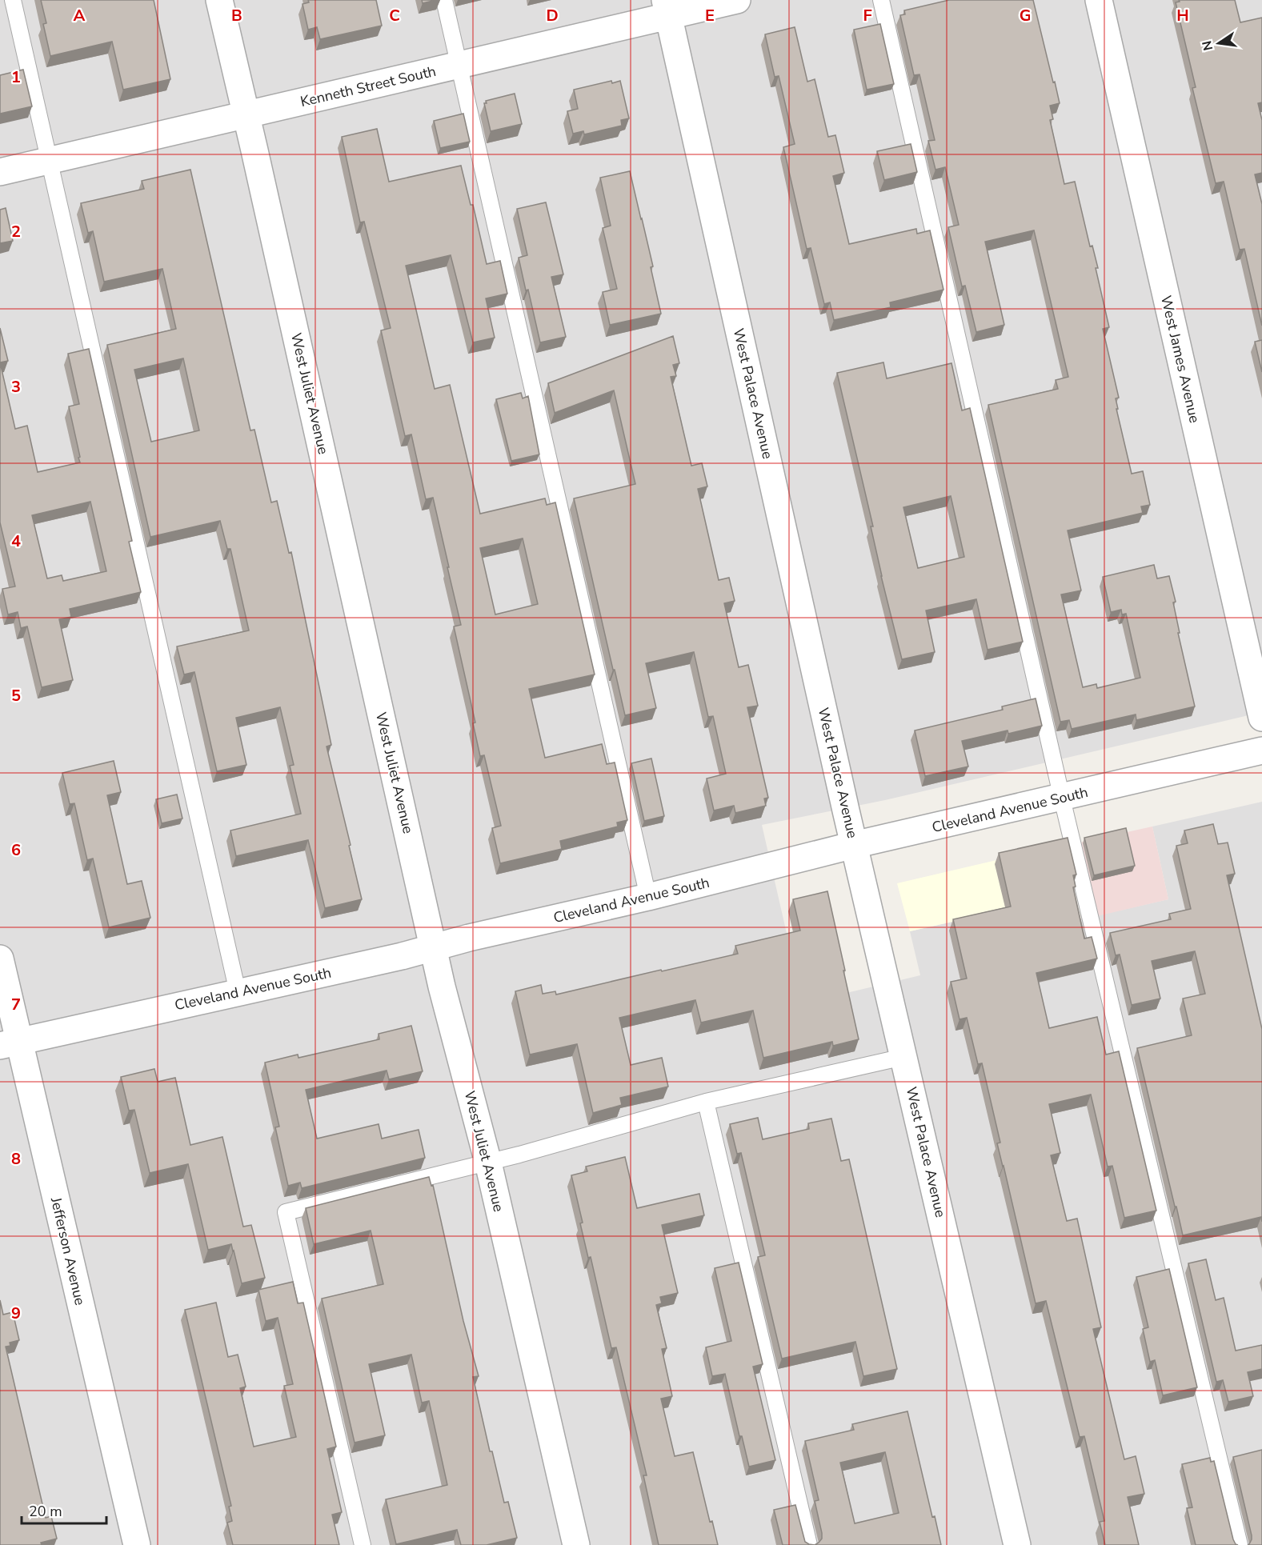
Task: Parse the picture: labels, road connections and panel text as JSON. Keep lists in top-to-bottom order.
{
  "streets": {
    "street": [
      "Kenneth Street South",
      "West James Avenue",
      "West Juliet Avenue",
      "West Palace Avenue",
      "Cleveland Avenue South",
      "Jefferson Avenue"
    ]
  },
  "crossings": [
    ["Kenneth Street South", "West Juliet Avenue"],
    ["Kenneth Street South", "West Palace Avenue"],
    ["West Juliet Avenue", "Cleveland Avenue South"],
    ["West Palace Avenue", "Cleveland Avenue South"],
    ["Cleveland Avenue South", "Jefferson Avenue"]
  ],
  "scale_bar": "20 m",
  "north": "left",
  "grid": {
    "columns": [
      "A",
      "B",
      "C",
      "D",
      "E",
      "F",
      "G",
      "H"
    ],
    "rows": [
      "1",
      "2",
      "3",
      "4",
      "5",
      "6",
      "7",
      "8",
      "9"
    ]
  }
}
